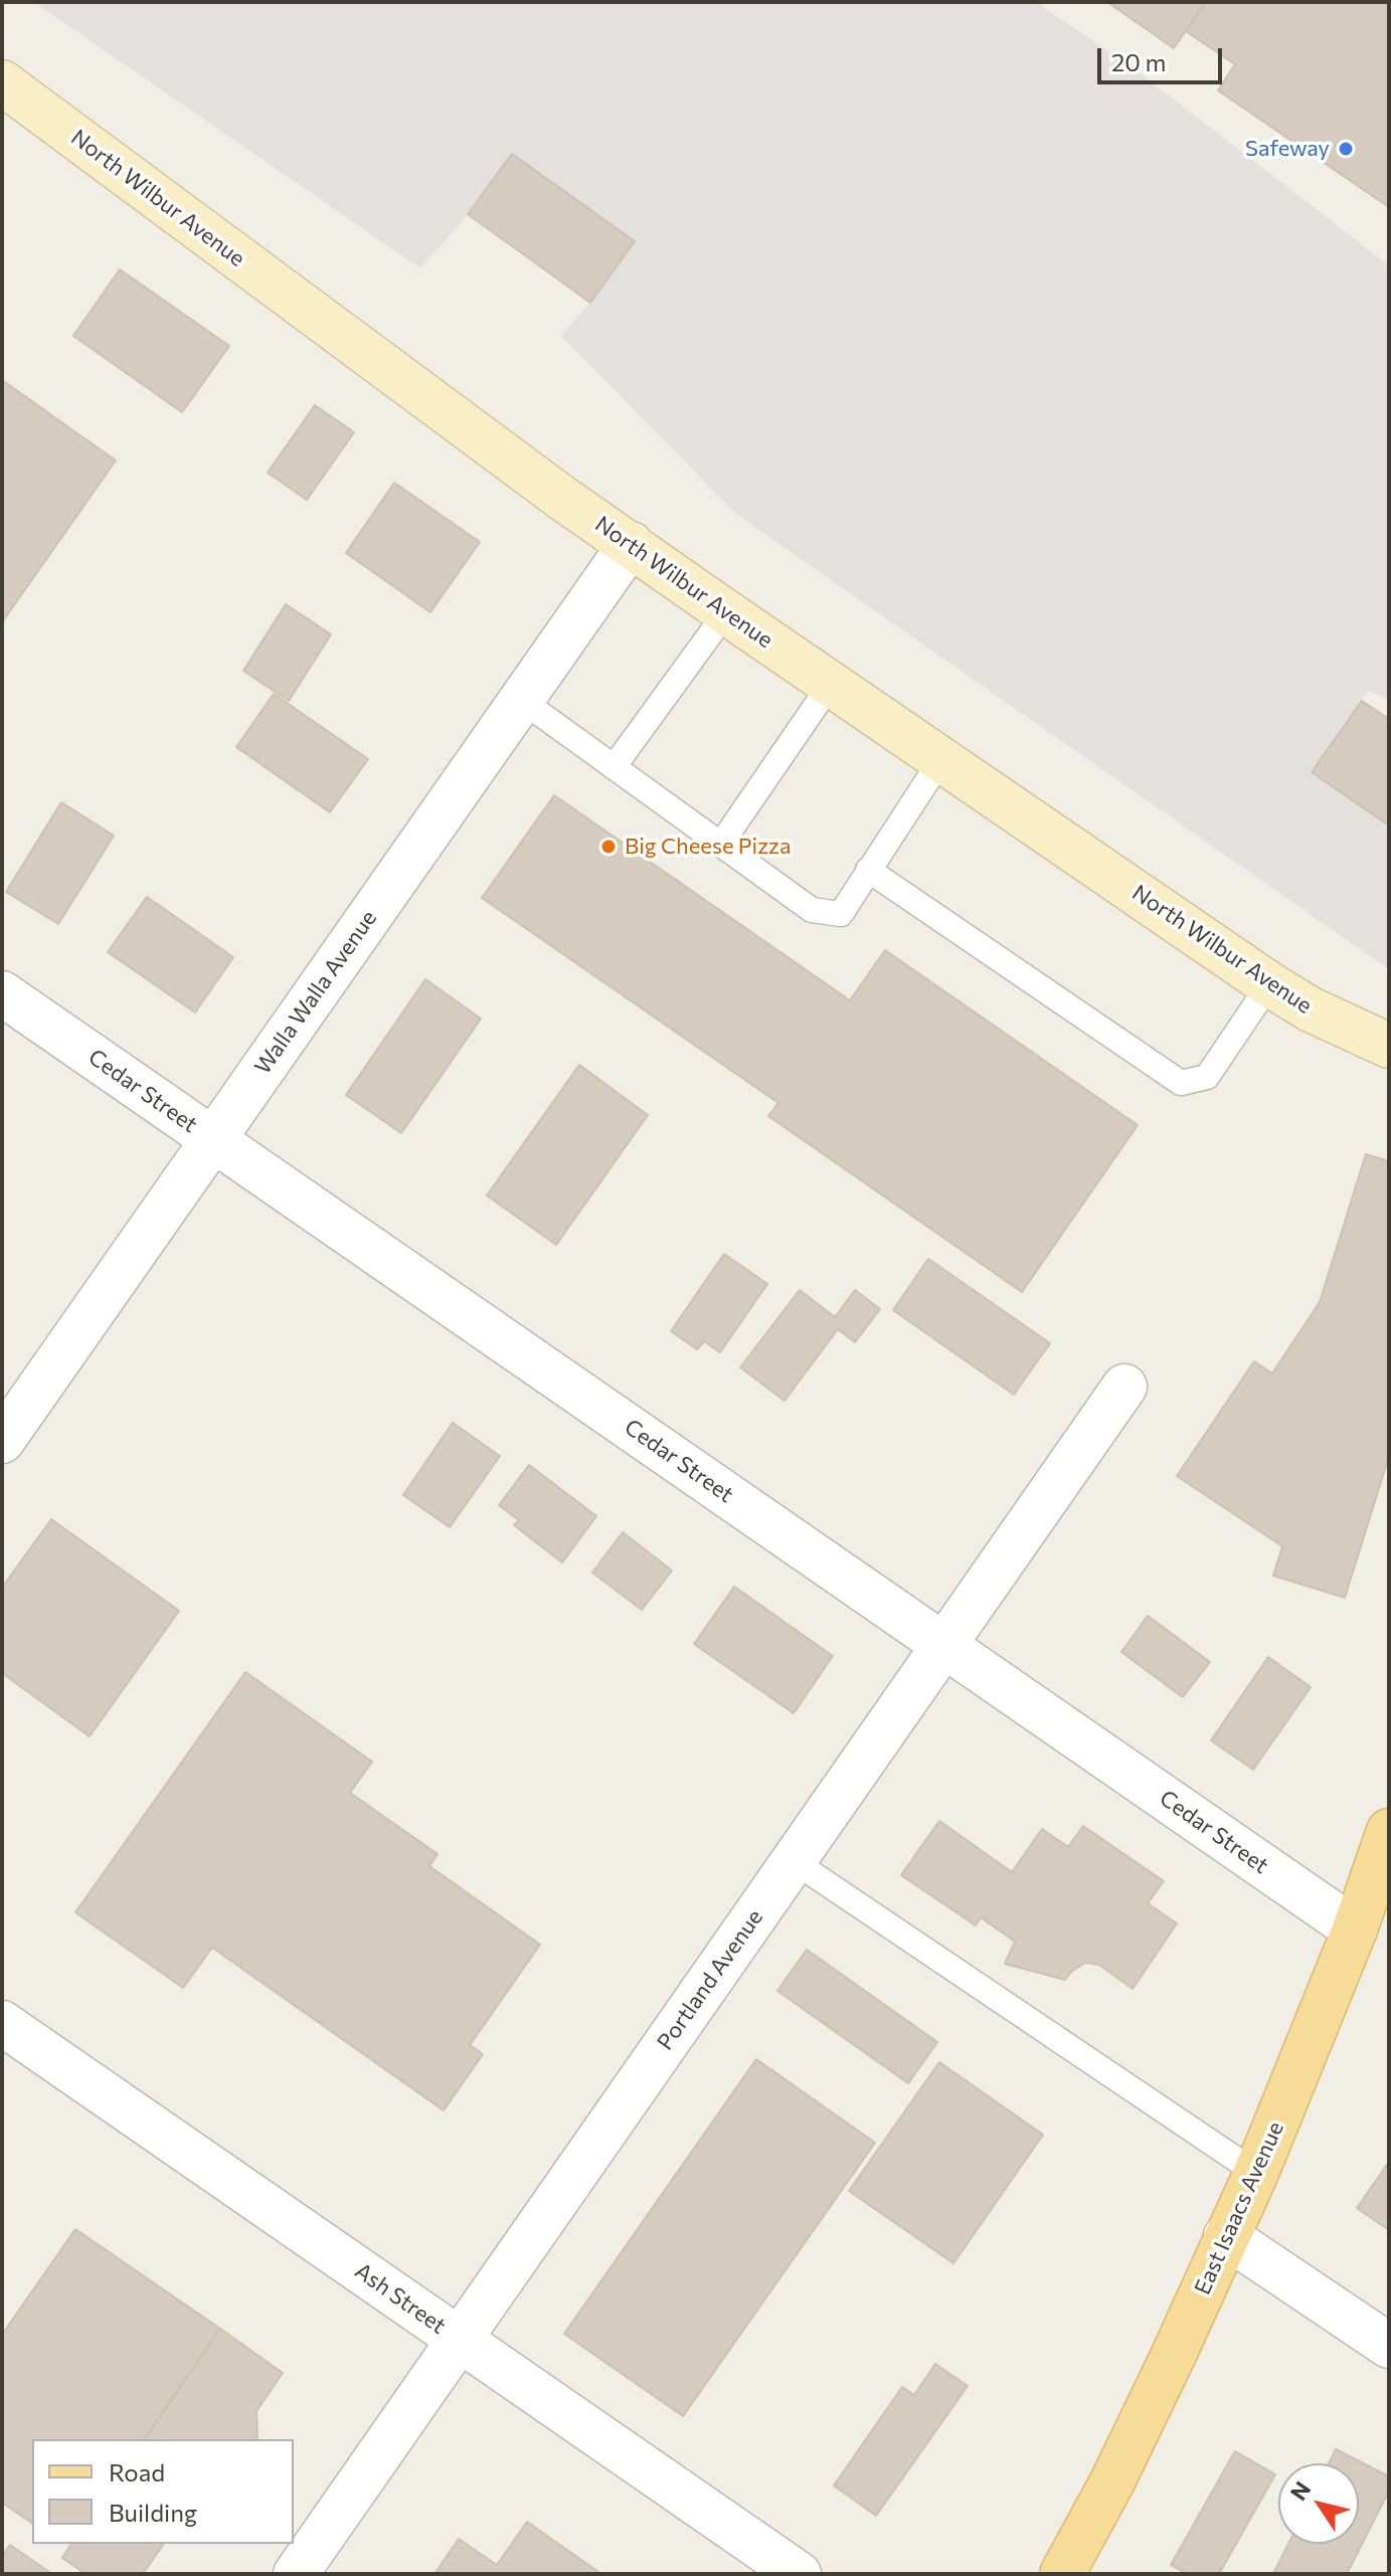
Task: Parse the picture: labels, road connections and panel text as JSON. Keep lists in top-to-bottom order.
{
  "streets": {
    "main road": ["North Wilbur Avenue", "East Isaacs Avenue"],
    "street": [
      "Walla Walla Avenue",
      "Cedar Street",
      "Portland Avenue",
      "Ash Street"
    ]
  },
  "crossings": [
    ["North Wilbur Avenue", "Walla Walla Avenue"],
    ["Walla Walla Avenue", "Cedar Street"],
    ["Cedar Street", "Portland Avenue"],
    ["Cedar Street", "East Isaacs Avenue"],
    ["Portland Avenue", "Ash Street"]
  ],
  "places": ["Safeway", "Big Cheese Pizza"],
  "legend": ["Road", "Building"],
  "scale_bar": "20 m",
  "north": "top left"
}
